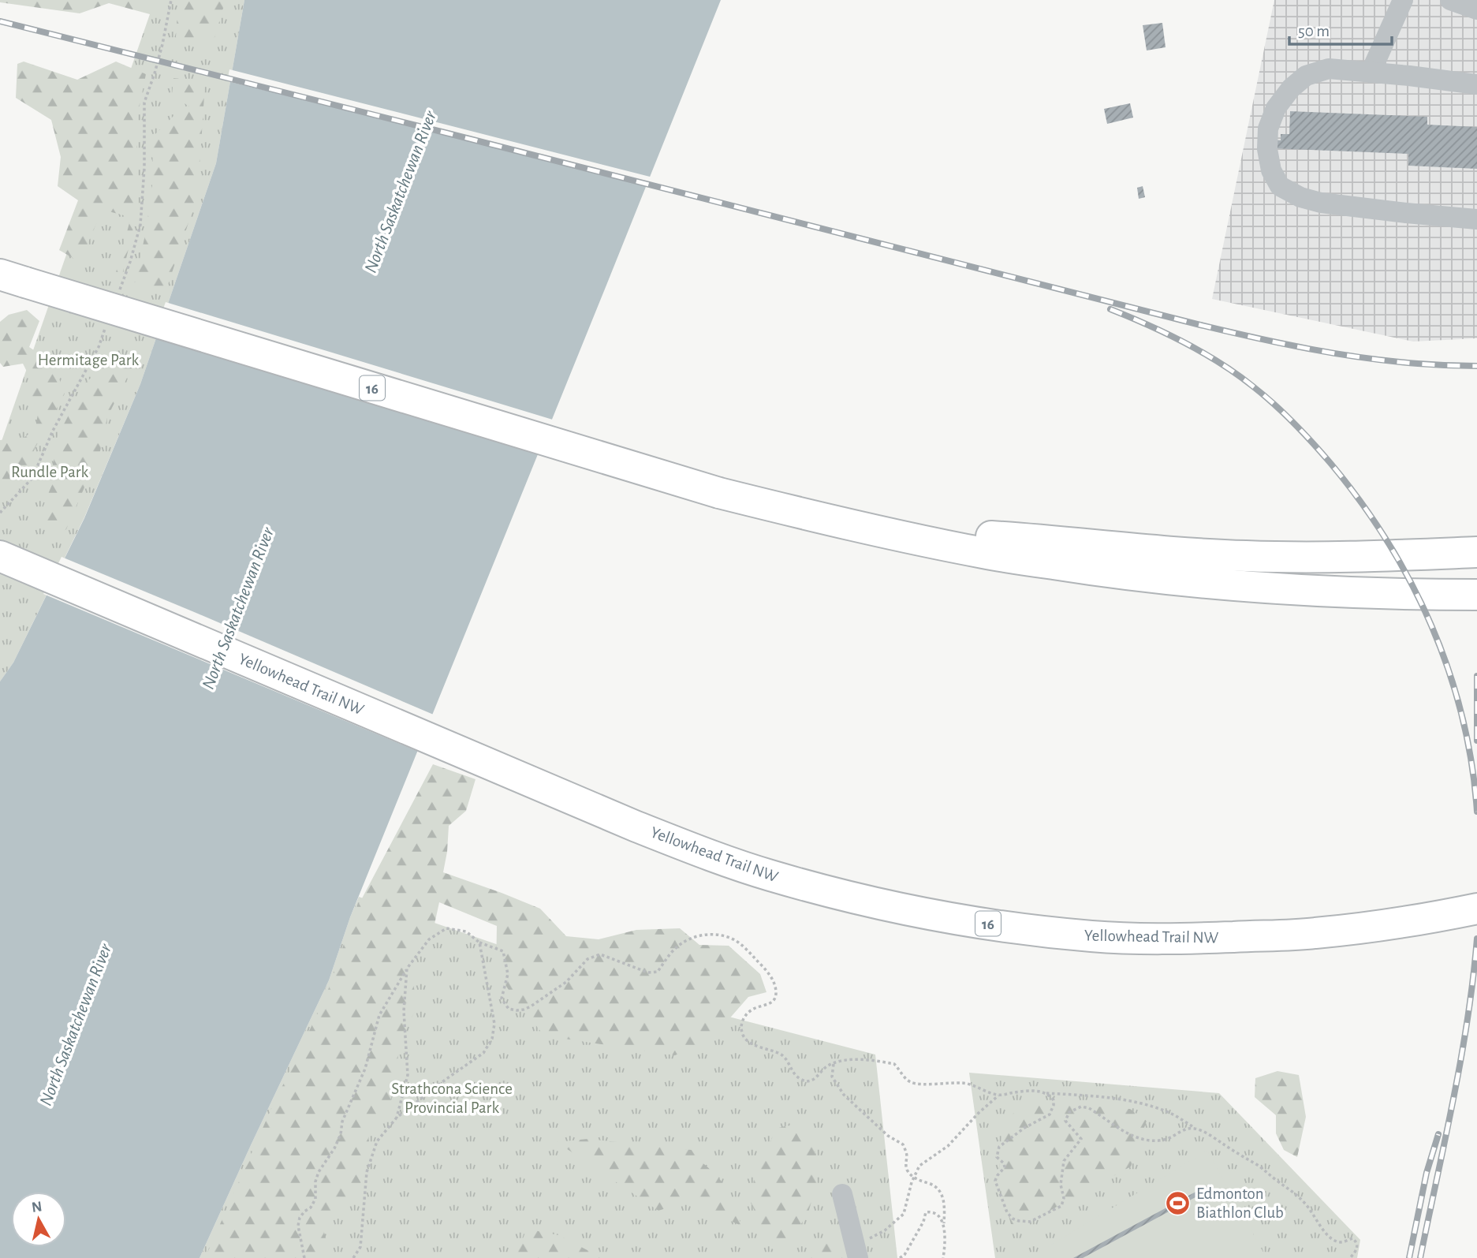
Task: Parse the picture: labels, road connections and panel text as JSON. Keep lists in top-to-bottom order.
{
  "streets": {
    "highway": ["16", "Yellowhead Trail NW"]
  },
  "water": ["North Saskatchewan River"],
  "parks": ["Hermitage Park", "Rundle Park", "Strathcona Science Provincial Park"],
  "places": {
    "sports": ["Edmonton Biathlon Club"]
  },
  "scale_bar": "50 m",
  "north": "top"
}
